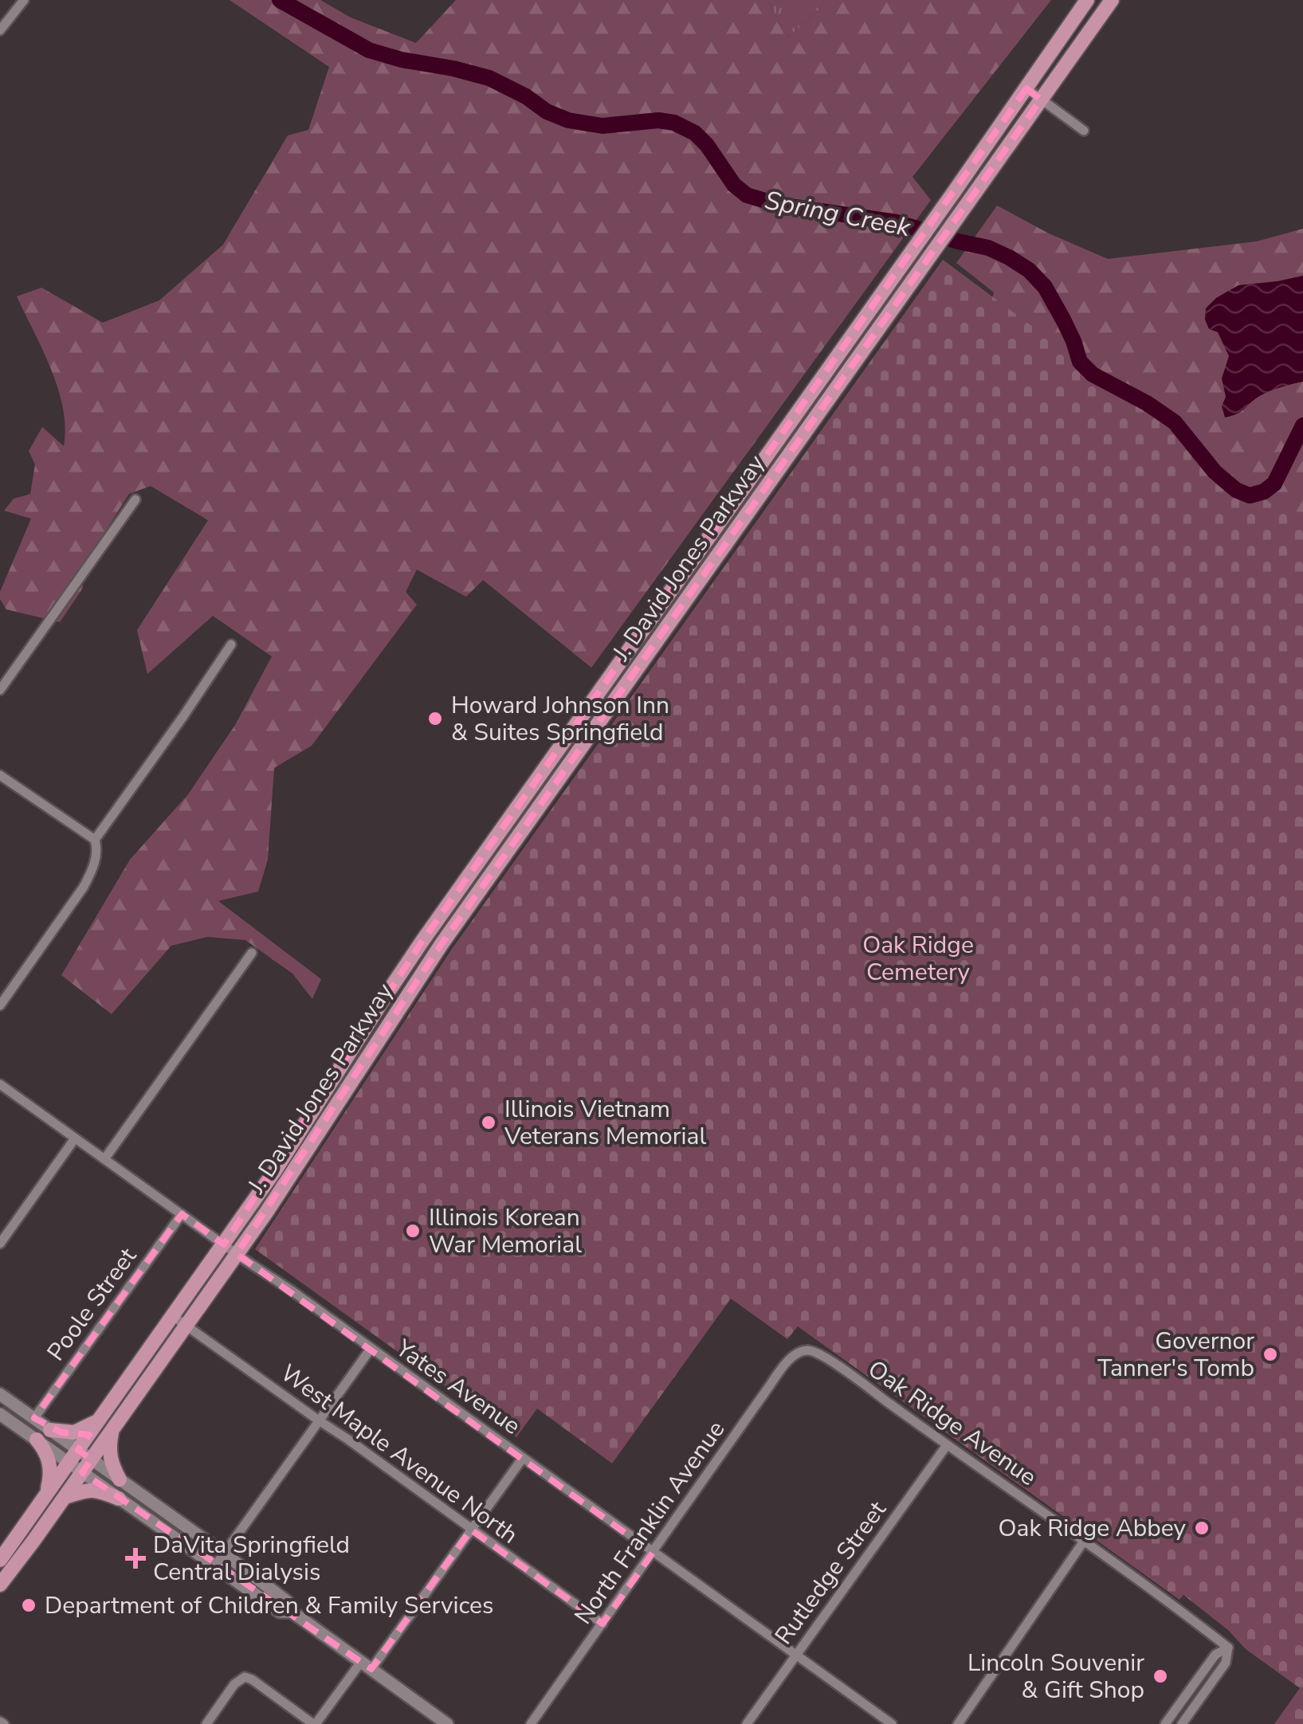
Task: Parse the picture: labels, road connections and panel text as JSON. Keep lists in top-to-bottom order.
{
  "streets": {
    "main road": ["J. David Jones Parkway"],
    "street": [
      "Poole Street",
      "Yates Avenue",
      "Oak Ridge Avenue",
      "West Maple Avenue North",
      "North Franklin Avenue",
      "Rutledge Street"
    ]
  },
  "crossings": [
    ["J. David Jones Parkway", "Yates Avenue"],
    ["J. David Jones Parkway", "West Maple Avenue North"],
    ["Poole Street", "Yates Avenue"],
    ["Yates Avenue", "North Franklin Avenue"],
    ["Yates Avenue", "Rutledge Street"],
    ["Oak Ridge Avenue", "North Franklin Avenue"],
    ["Oak Ridge Avenue", "Rutledge Street"],
    ["West Maple Avenue North", "North Franklin Avenue"]
  ],
  "water": ["Spring Creek"],
  "parks": ["Oak Ridge Cemetery"],
  "places": {
    "other": [
      "Howard Johnson Inn & Suites Springfield",
      "Illinois Vietnam Veterans Memorial",
      "Illinois Korean War Memorial",
      "Governor Tanner's Tomb",
      "Oak Ridge Abbey",
      "Department of Children & Family Services",
      "Lincoln Souvenir & Gift Shop"
    ],
    "health": ["DaVita Springfield Central Dialysis"]
  }
}
